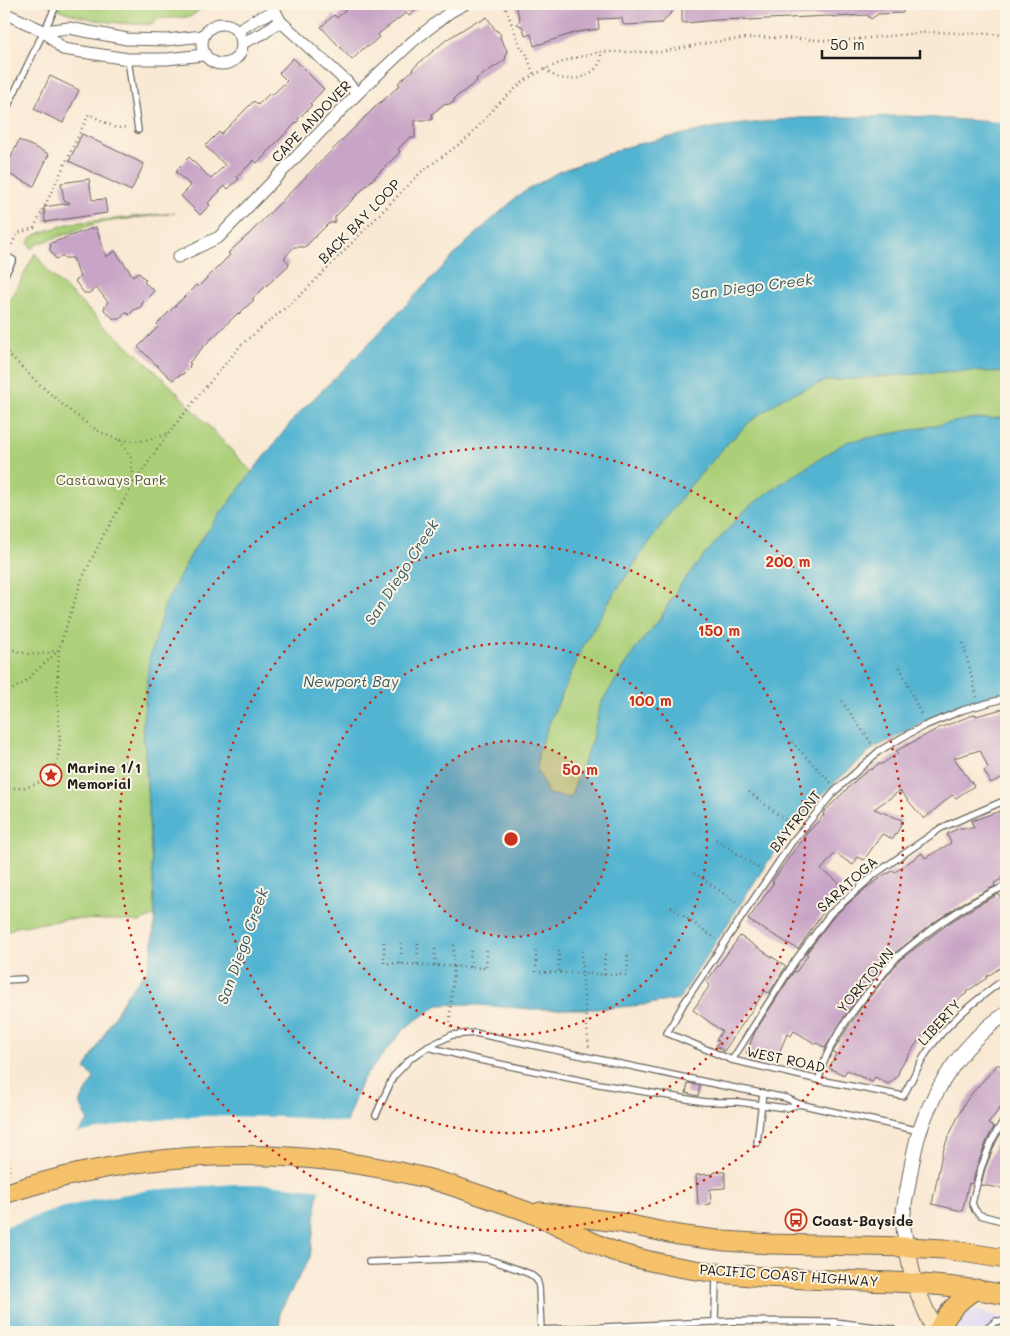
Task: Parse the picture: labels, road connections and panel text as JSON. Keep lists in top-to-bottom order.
{
  "streets": {
    "highway": ["PACIFIC COAST HIGHWAY"],
    "street": ["CAPE ANDOVER"],
    "lane": [
      "BAYFRONT",
      "SARATOGA",
      "YORKTOWN",
      "LIBERTY",
      "WEST ROAD"
    ],
    "path": ["BACK BAY LOOP"]
  },
  "crossings": [
    ["BAYFRONT", "WEST ROAD"],
    ["SARATOGA", "WEST ROAD"],
    ["YORKTOWN", "WEST ROAD"],
    ["LIBERTY", "WEST ROAD"]
  ],
  "water": ["San Diego Creek", "Newport Bay"],
  "parks": ["Castaways Park"],
  "places": {
    "place": ["Marine 1/1 Memorial"],
    "bus stop": ["Coast-Bayside"]
  },
  "scale_bar": "50 m",
  "rings": [
    "200 m",
    "150 m",
    "100 m",
    "50 m"
  ]
}
